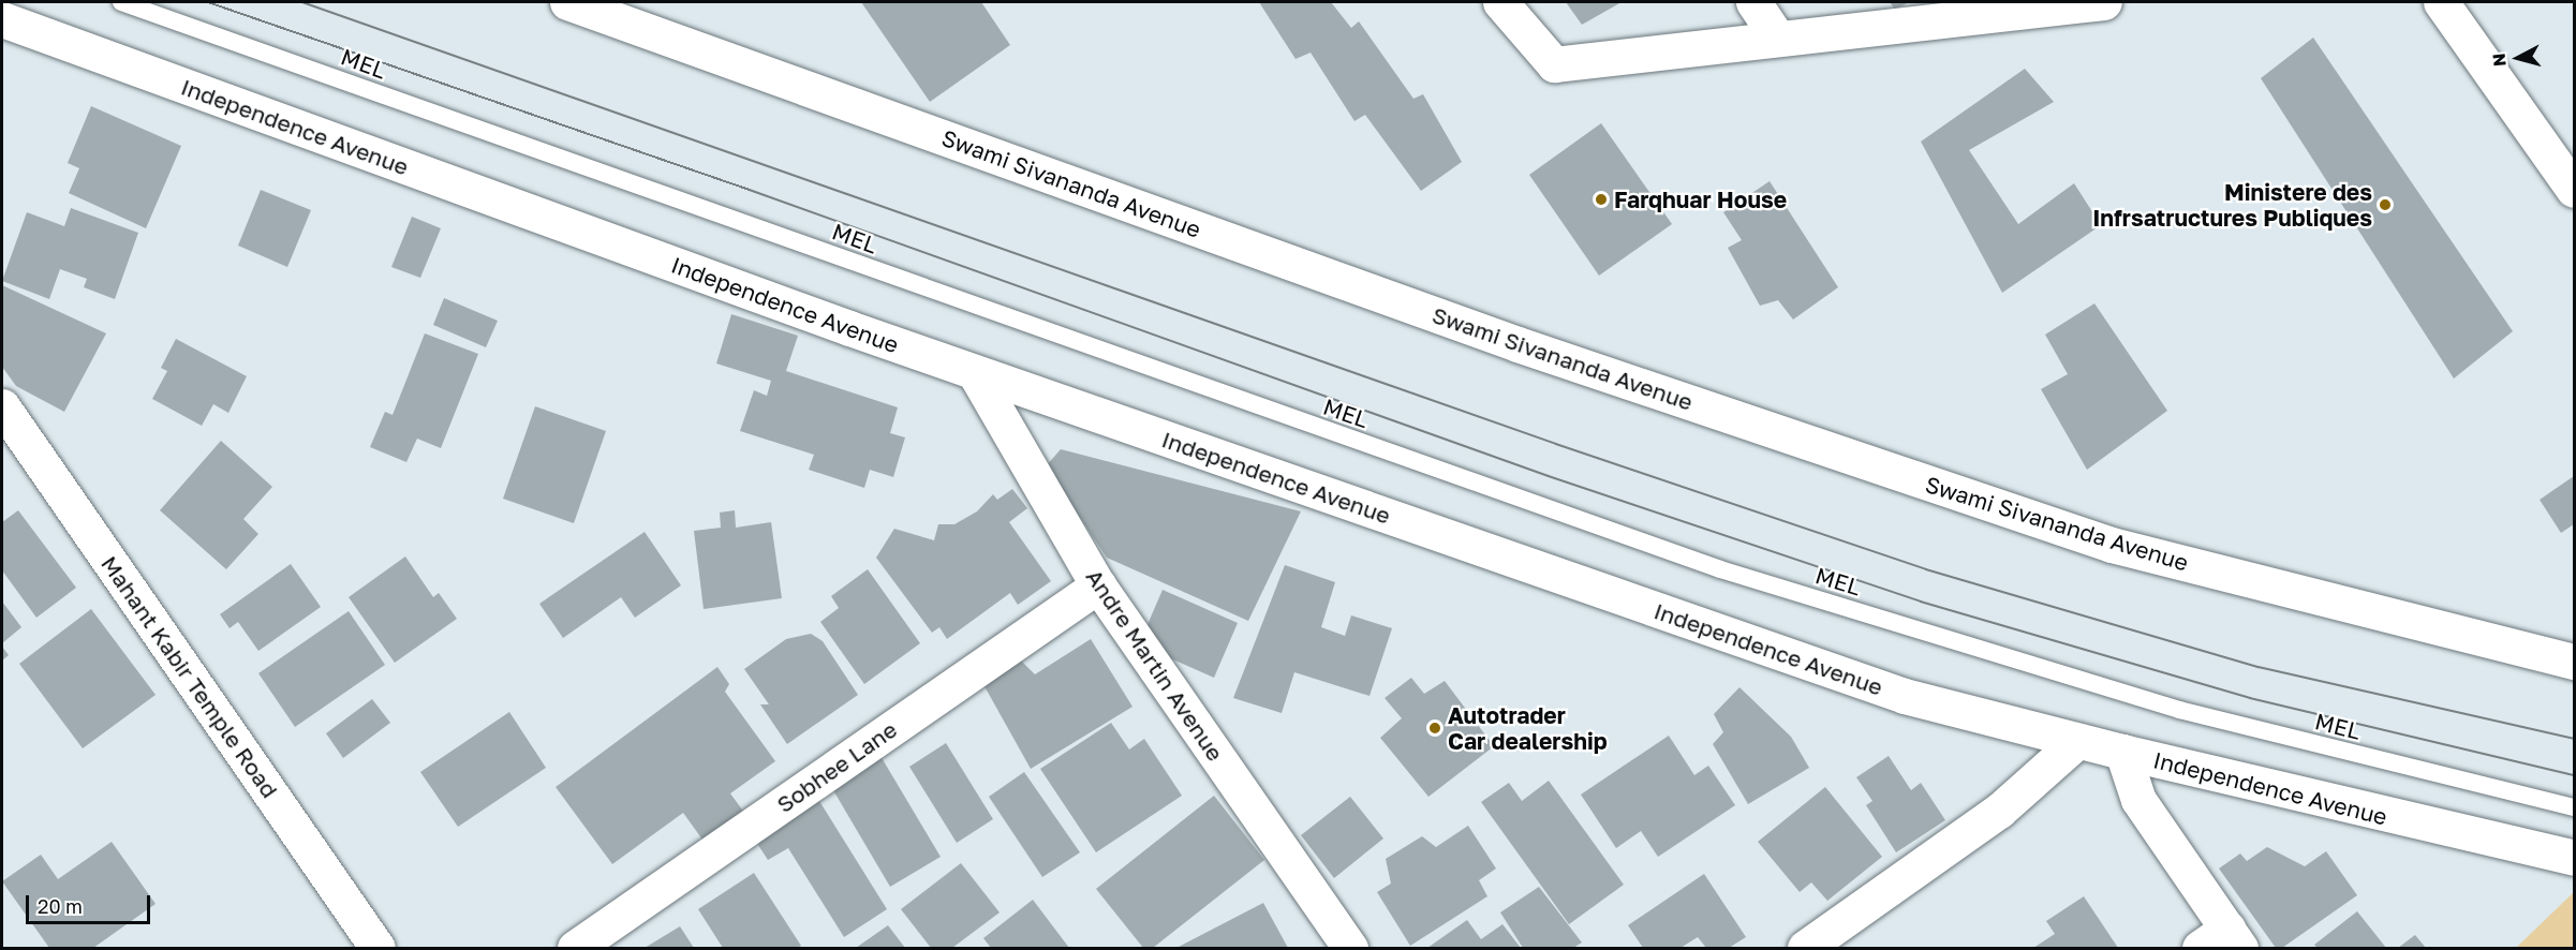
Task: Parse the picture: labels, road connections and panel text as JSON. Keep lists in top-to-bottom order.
{
  "streets": {
    "street": [
      "Independence Avenue",
      "Swami Sivananda Avenue",
      "Andre Martin Avenue",
      "Mahant Kabir Temple Road",
      "Sobhee Lane"
    ],
    "lane": ["MEL"]
  },
  "crossings": [
    ["Independence Avenue", "Andre Martin Avenue"],
    ["Andre Martin Avenue", "Sobhee Lane"]
  ],
  "places": ["Farqhuar House", "Ministere des Infrsatructures Publiques", "Autotrader Car dealership"],
  "scale_bar": "20 m",
  "north": "left"
}
